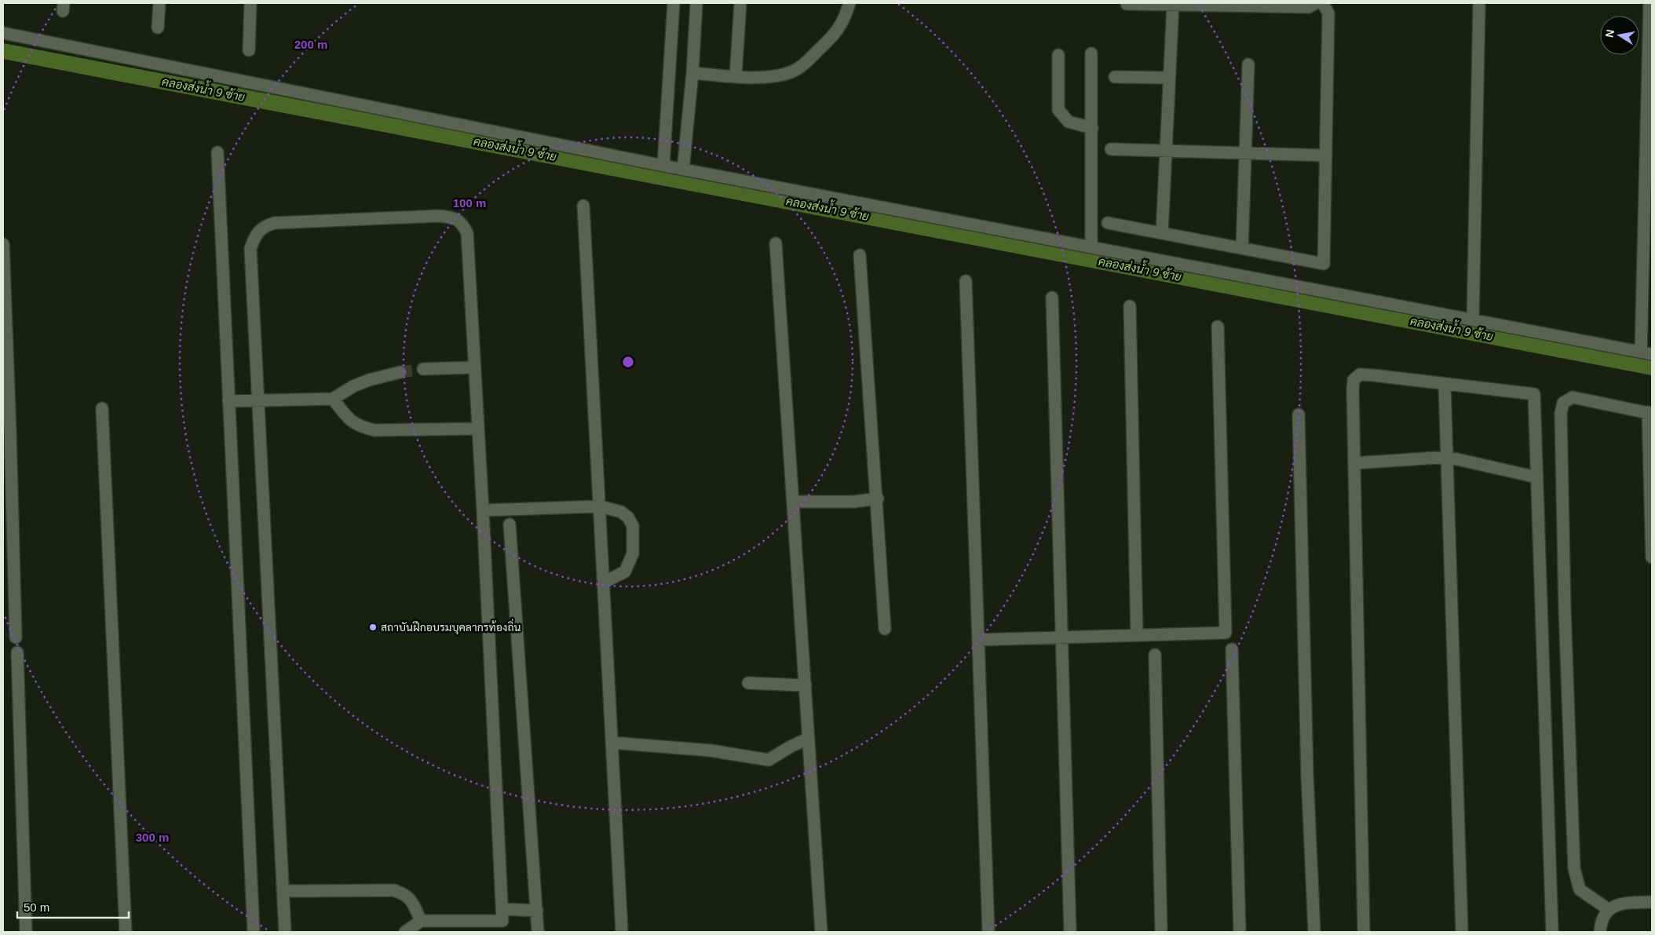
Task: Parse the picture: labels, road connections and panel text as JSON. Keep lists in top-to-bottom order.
{
  "water": ["คลองส่งน้ำ 9 ซ้าย"],
  "places": ["สถาบันฝึกอบรมบุคลากรท้องถิ่น"],
  "scale_bar": "50 m",
  "north": "left",
  "rings": ["200 m", "100 m", "300 m"]
}
